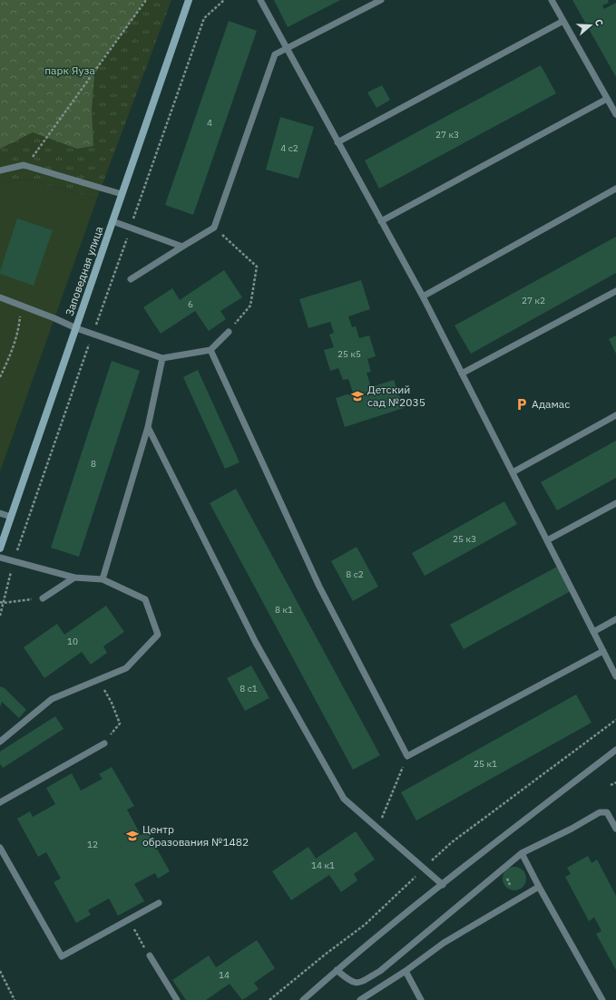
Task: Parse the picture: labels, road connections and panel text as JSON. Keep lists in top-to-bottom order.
{
  "streets": {
    "street": ["Заповедная улица"]
  },
  "parks": ["парк Яуза"],
  "places": {
    "school or university": ["Детский сад №2035", "Центр образования №1482"],
    "parking": ["Адамас"]
  },
  "house_numbers": [
    "4",
    "27 к3",
    "4 с2",
    "27 к2",
    "6",
    "25 к5",
    "8",
    "25 к3",
    "8 с2",
    "8 к1",
    "10",
    "8 с1",
    "25 к1",
    "12",
    "14 к1",
    "14"
  ],
  "north": "right"
}
